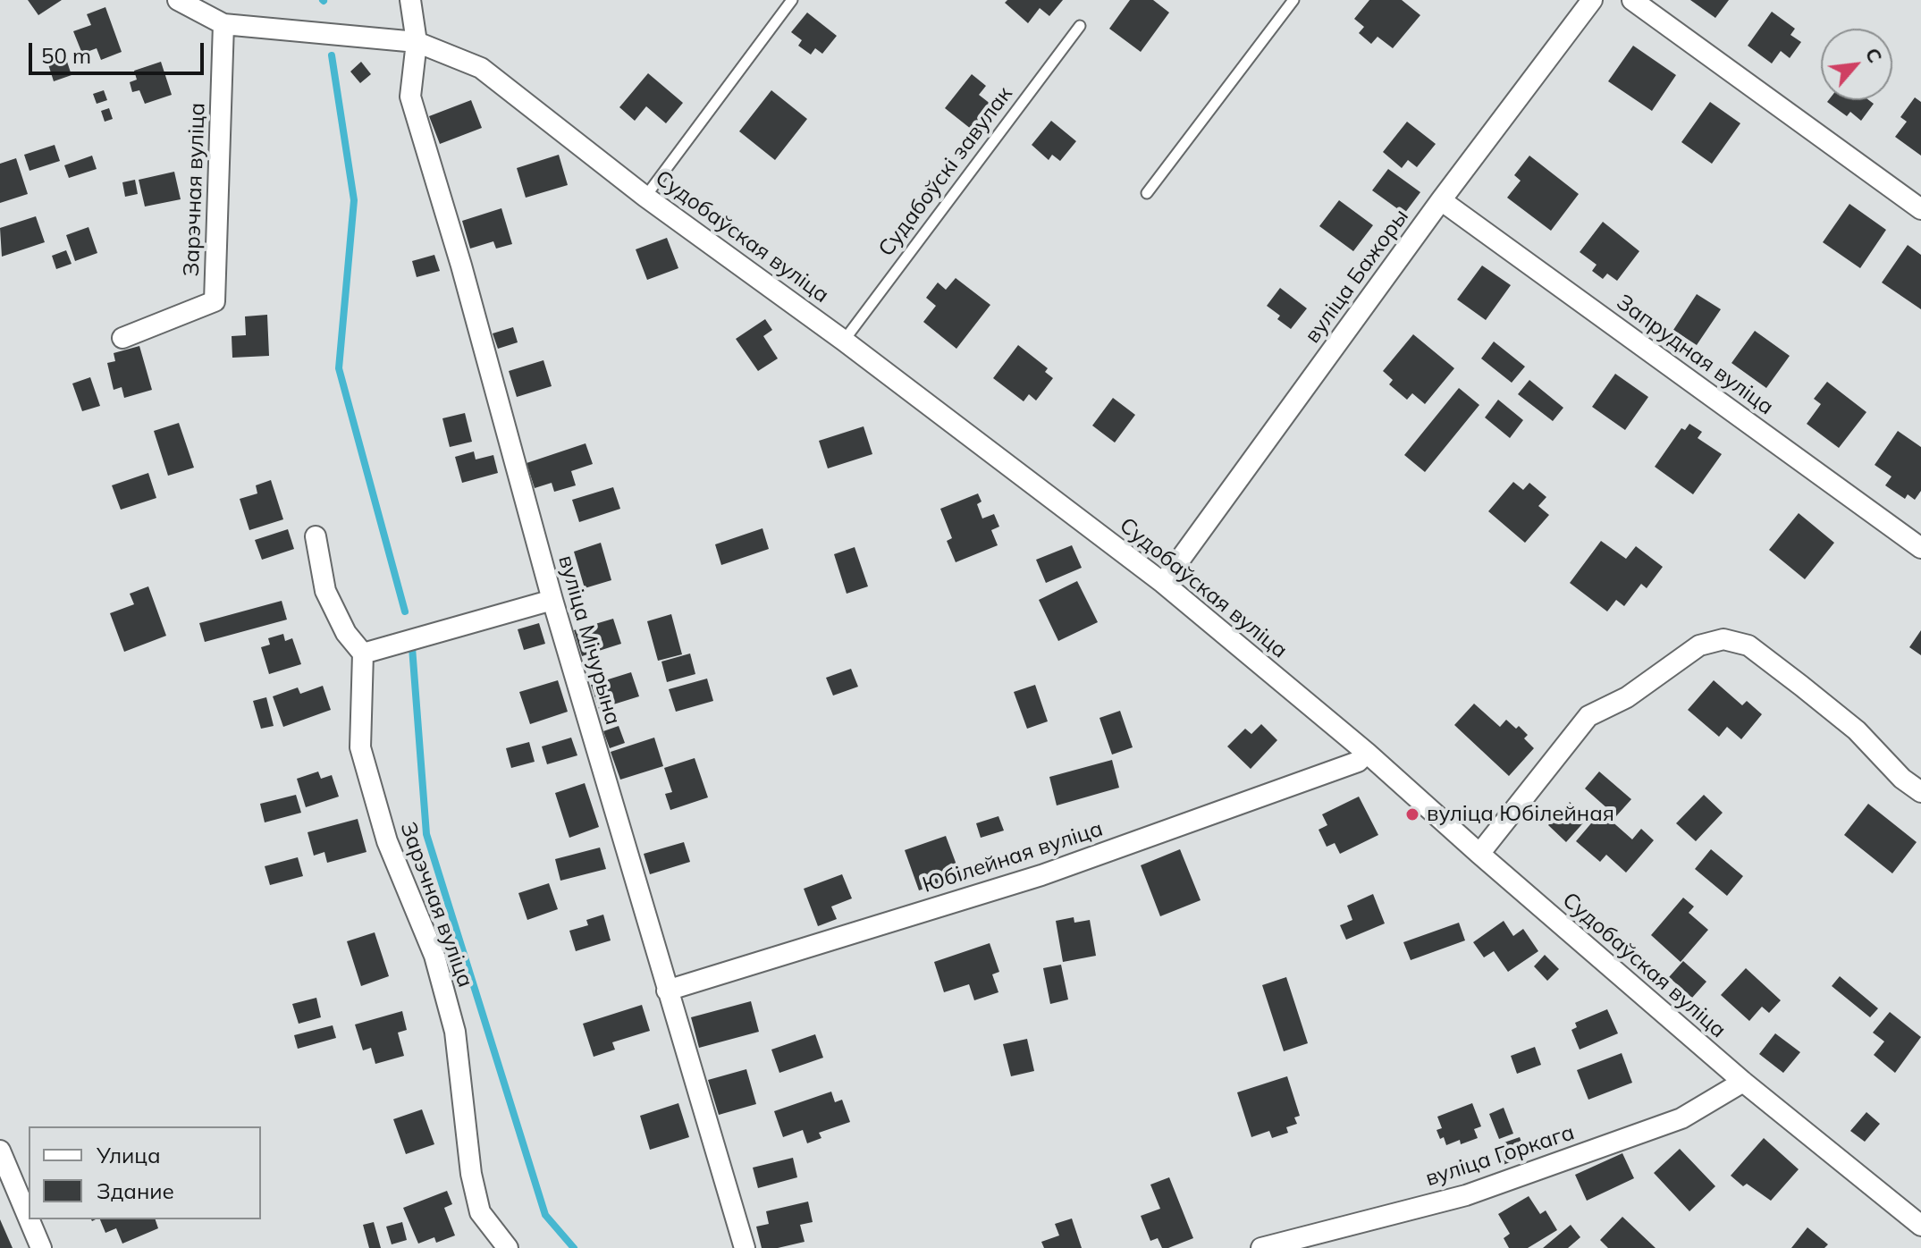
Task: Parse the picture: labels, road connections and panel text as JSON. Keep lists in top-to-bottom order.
{
  "streets": {
    "street": [
      "Зарэчная вуліца",
      "Судобаўская вуліца",
      "вуліца Бажоры",
      "Запрудная вуліца",
      "вуліца Мічурына",
      "Юбілейная вуліца",
      "вуліца Горкага"
    ],
    "lane": ["Судабоўскі завулак"]
  },
  "crossings": [
    ["Судабоўскі завулак", "Судобаўская вуліца"],
    ["Судобаўская вуліца", "вуліца Бажоры"],
    ["Судобаўская вуліца", "вуліца Мічурына"],
    ["Судобаўская вуліца", "Юбілейная вуліца"],
    ["Судобаўская вуліца", "вуліца Горкага"],
    ["вуліца Бажоры", "Запрудная вуліца"],
    ["вуліца Мічурына", "Юбілейная вуліца"]
  ],
  "places": ["вуліца Юбілейная"],
  "legend": ["Улица", "Здание"],
  "scale_bar": "50 m",
  "north": "top right"
}
